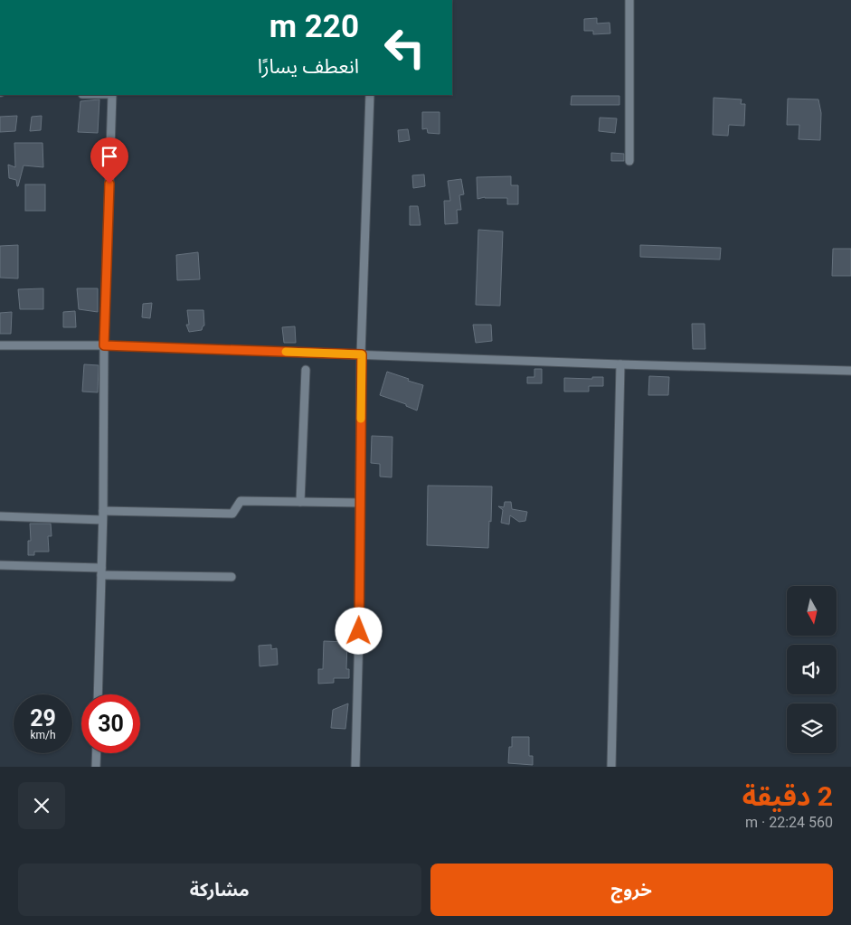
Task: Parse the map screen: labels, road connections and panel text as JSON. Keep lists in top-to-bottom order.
{
  "north": "bottom",
  "page": {
    "turn": ["220 m", "انعطف يسارًا"],
    "speed": "29 km/h",
    "limit": "30",
    "heading": ["2 دقيقة", "560 m · 22:24"],
    "buttons": ["خروج", "مشاركة"]
  }
}
